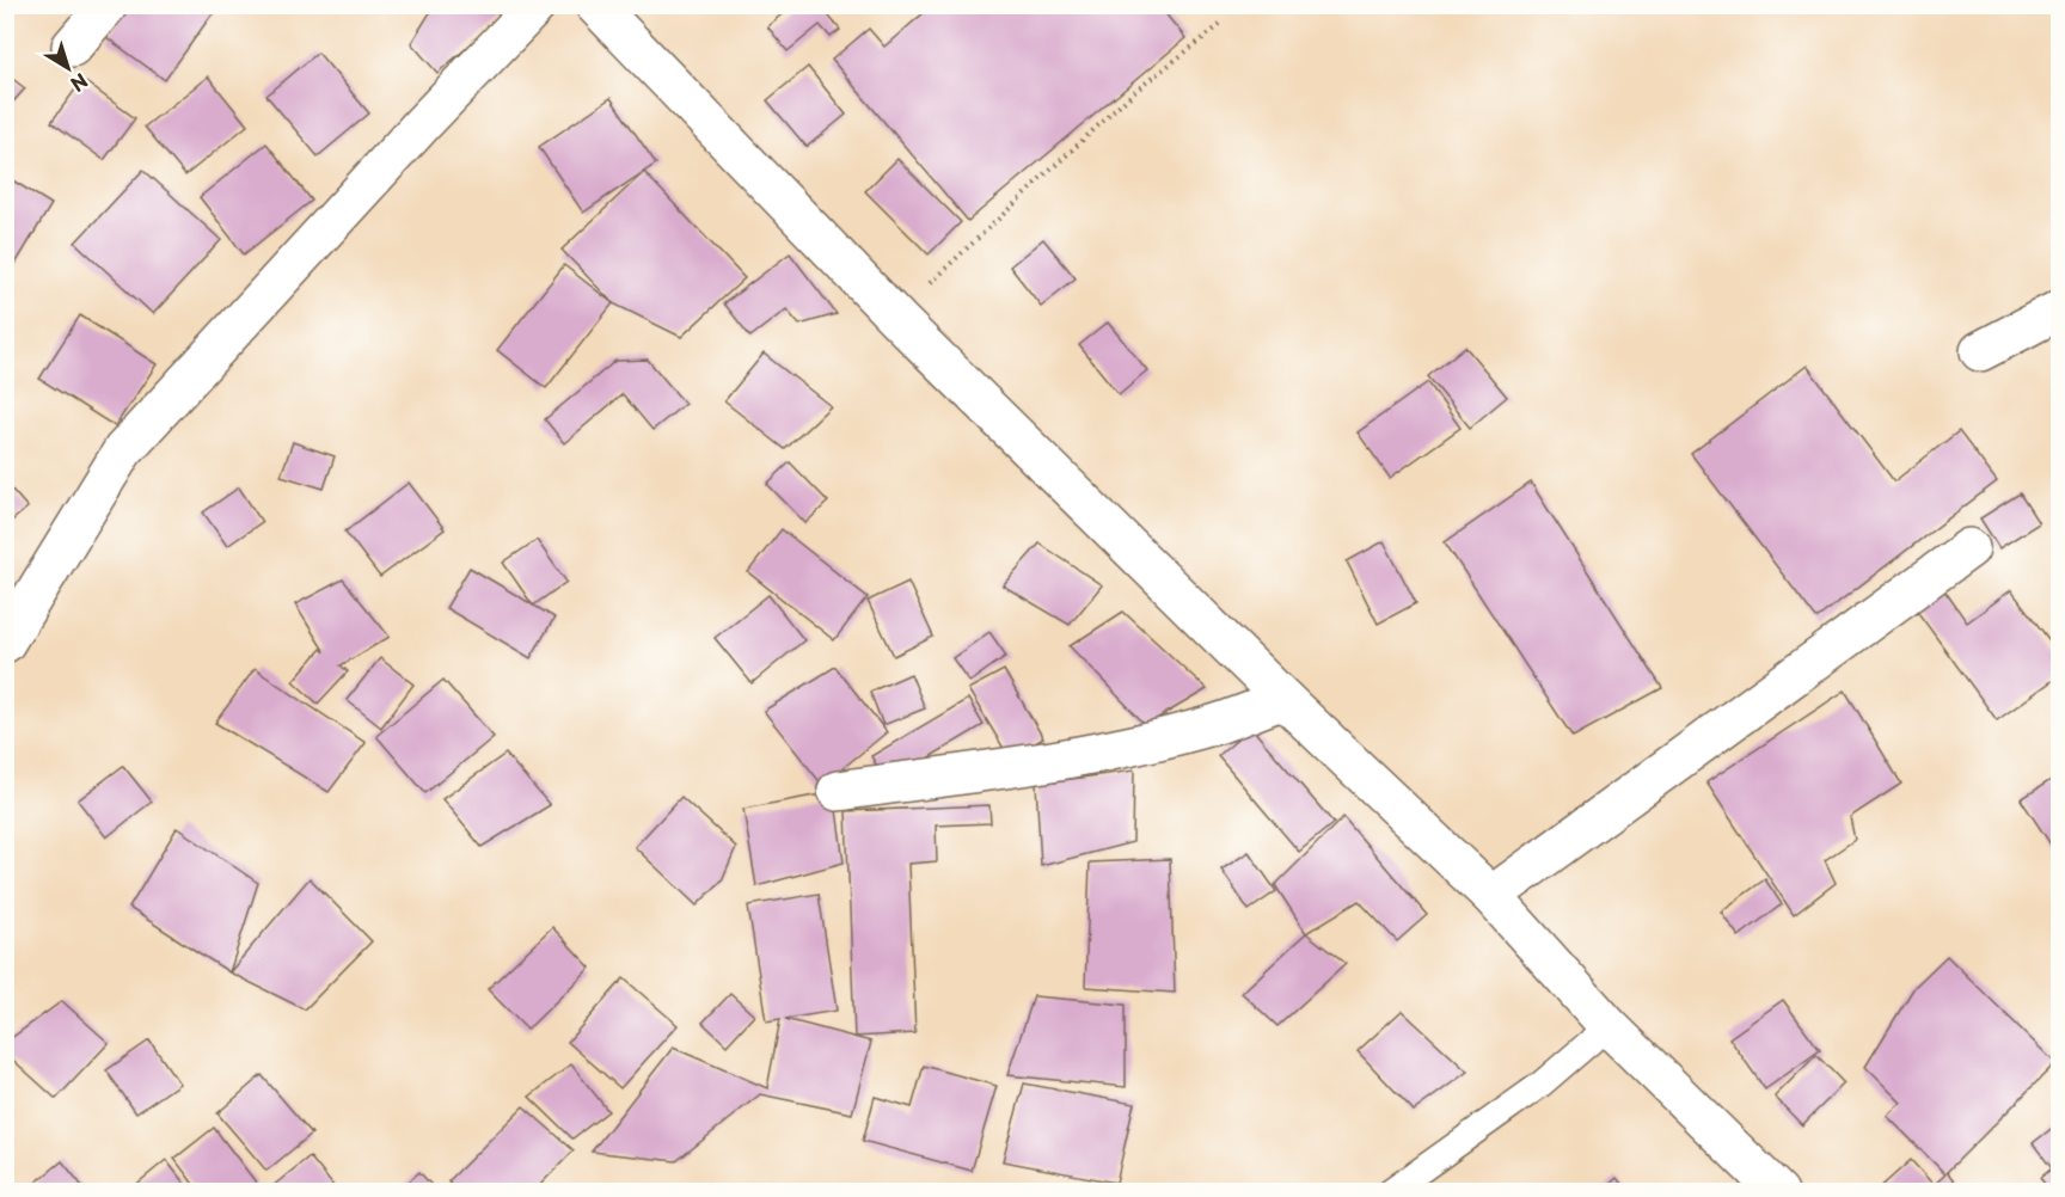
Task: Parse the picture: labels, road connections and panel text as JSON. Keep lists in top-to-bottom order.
{
  "north": "bottom right"
}
